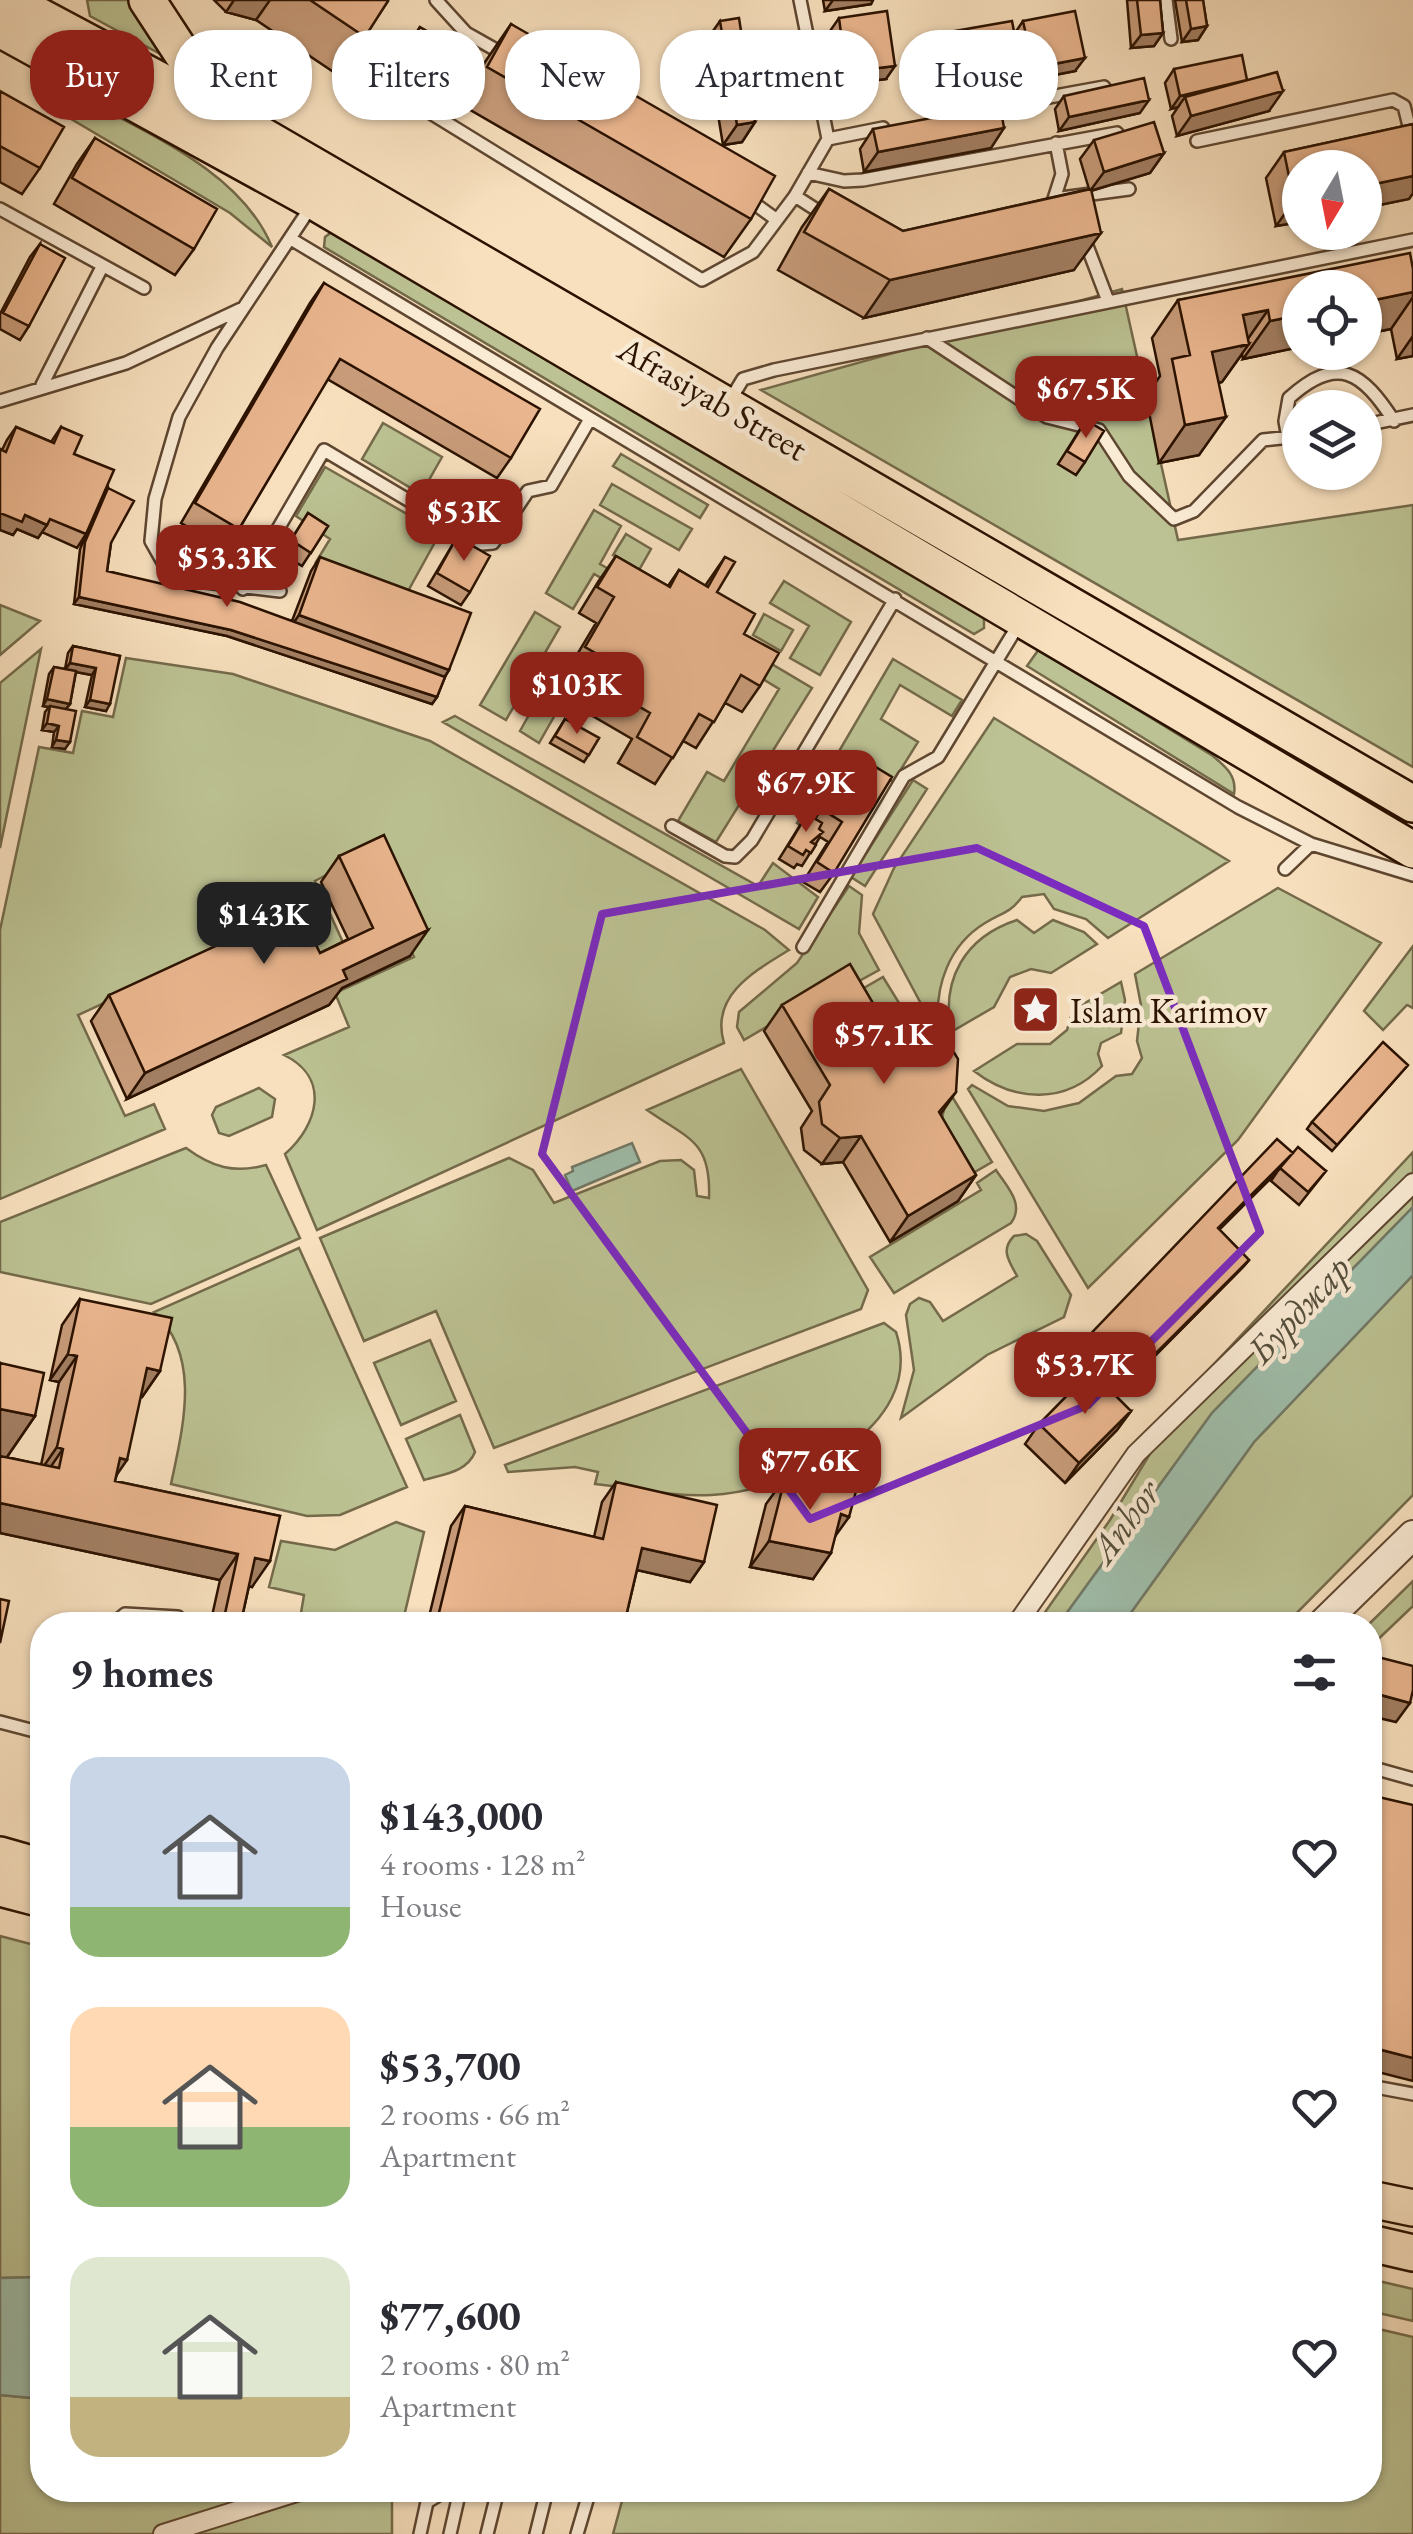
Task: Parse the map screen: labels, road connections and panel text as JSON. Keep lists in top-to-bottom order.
{
  "streets": {
    "main road": ["Afrasiyab Street"]
  },
  "water": ["Бурджар", "Anhor"],
  "places": {
    "place": ["Islam Karimov"]
  },
  "north": "bottom",
  "page": {
    "chip": [
      "Buy",
      "Rent",
      "Filters",
      "New",
      "Apartment",
      "House"
    ],
    "price": [
      "$67.5K",
      "$53K",
      "$53.3K",
      "$103K",
      "$67.9K",
      "$143K",
      "$57.1K",
      "$53.7K",
      "$77.6K"
    ],
    "heading": "9 homes",
    "list": [
      {
        "name": "$143,000",
        "note": "4 rooms · 128 m² · House"
      },
      {
        "name": "$53,700",
        "note": "2 rooms · 66 m² · Apartment"
      },
      {
        "name": "$77,600",
        "note": "2 rooms · 80 m² · Apartment"
      }
    ]
  }
}
